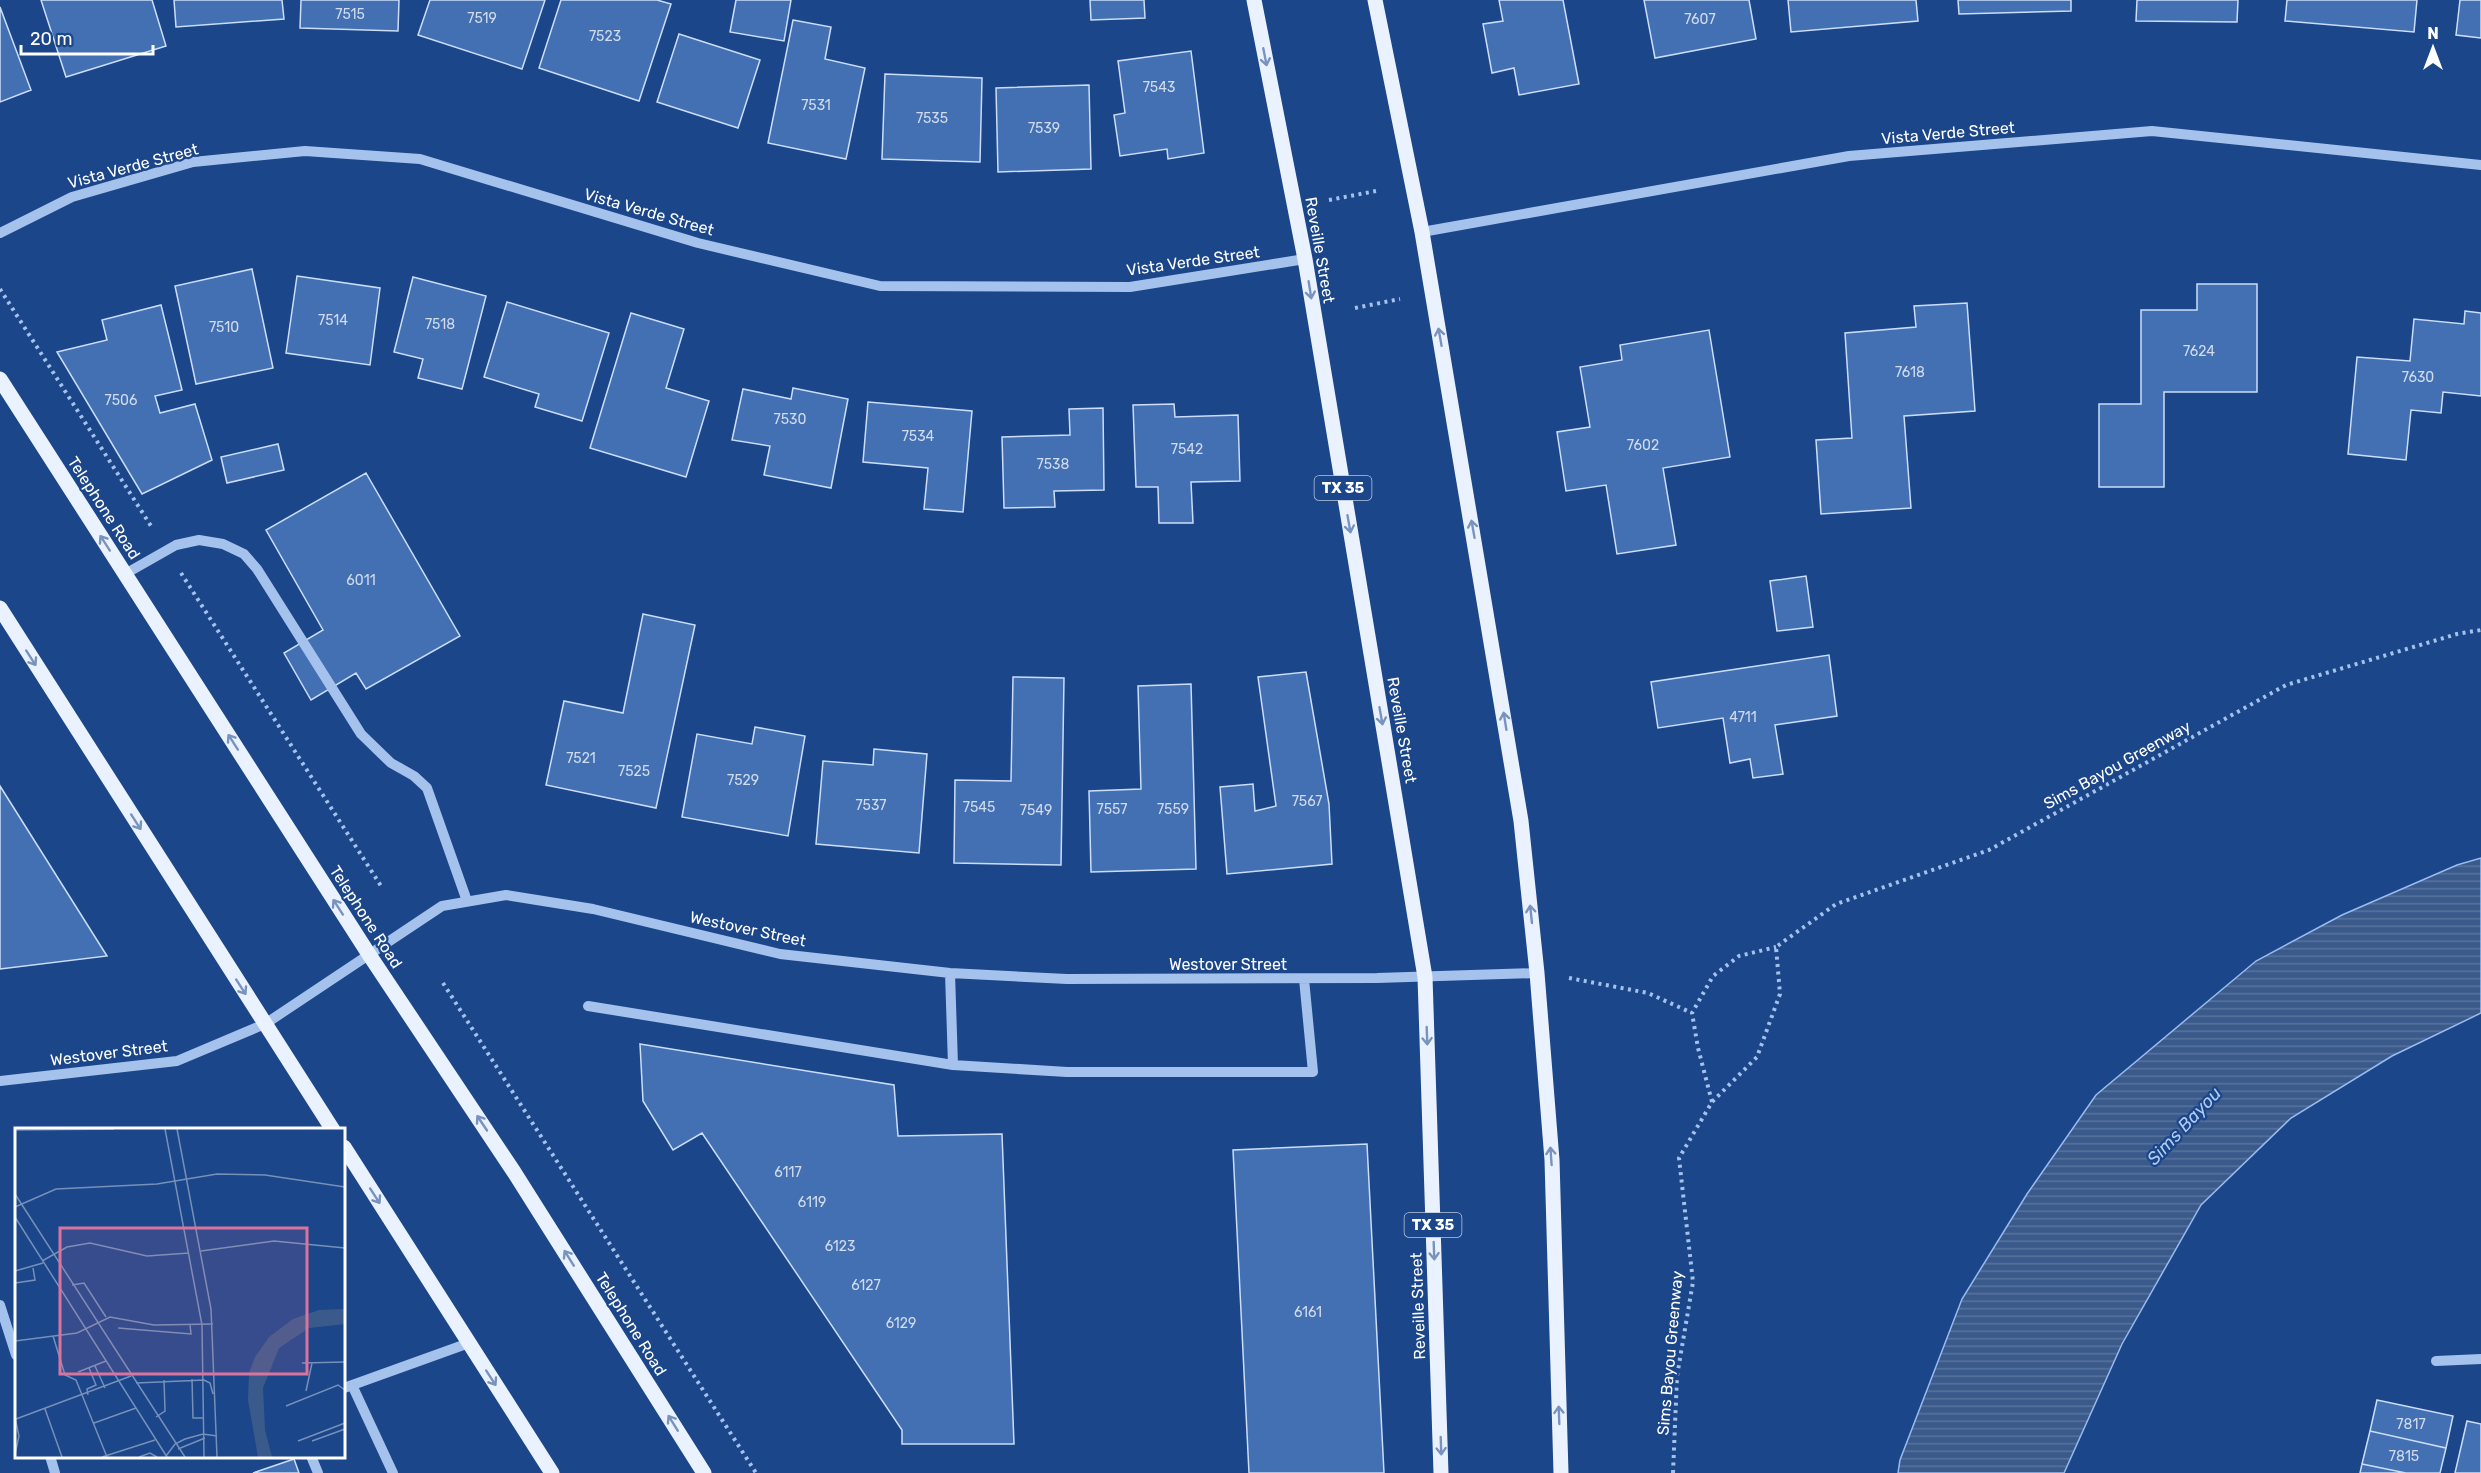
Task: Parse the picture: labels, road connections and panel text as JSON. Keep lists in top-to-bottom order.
{
  "streets": {
    "main road": ["Reveille Street", "TX 35", "Telephone Road"],
    "street": ["Vista Verde Street", "Westover Street"],
    "path": ["Sims Bayou Greenway"]
  },
  "crossings": [
    ["Vista Verde Street", "Reveille Street"],
    ["Reveille Street", "Westover Street"],
    ["Telephone Road", "Westover Street"]
  ],
  "water": ["Sims Bayou"],
  "house_numbers": [
    "7515",
    "7519",
    "7607",
    "7523",
    "7543",
    "7531",
    "7535",
    "7539",
    "7514",
    "7518",
    "7510",
    "7624",
    "7618",
    "7630",
    "7506",
    "7530",
    "7534",
    "7602",
    "7542",
    "7538",
    "6011",
    "4711",
    "7521",
    "7525",
    "7529",
    "7567",
    "7537",
    "7545",
    "7557",
    "7559",
    "7549",
    "6117",
    "6119",
    "6123",
    "6127",
    "6161",
    "6129",
    "7817",
    "7815"
  ],
  "scale_bar": "20 m",
  "north": "top"
}
